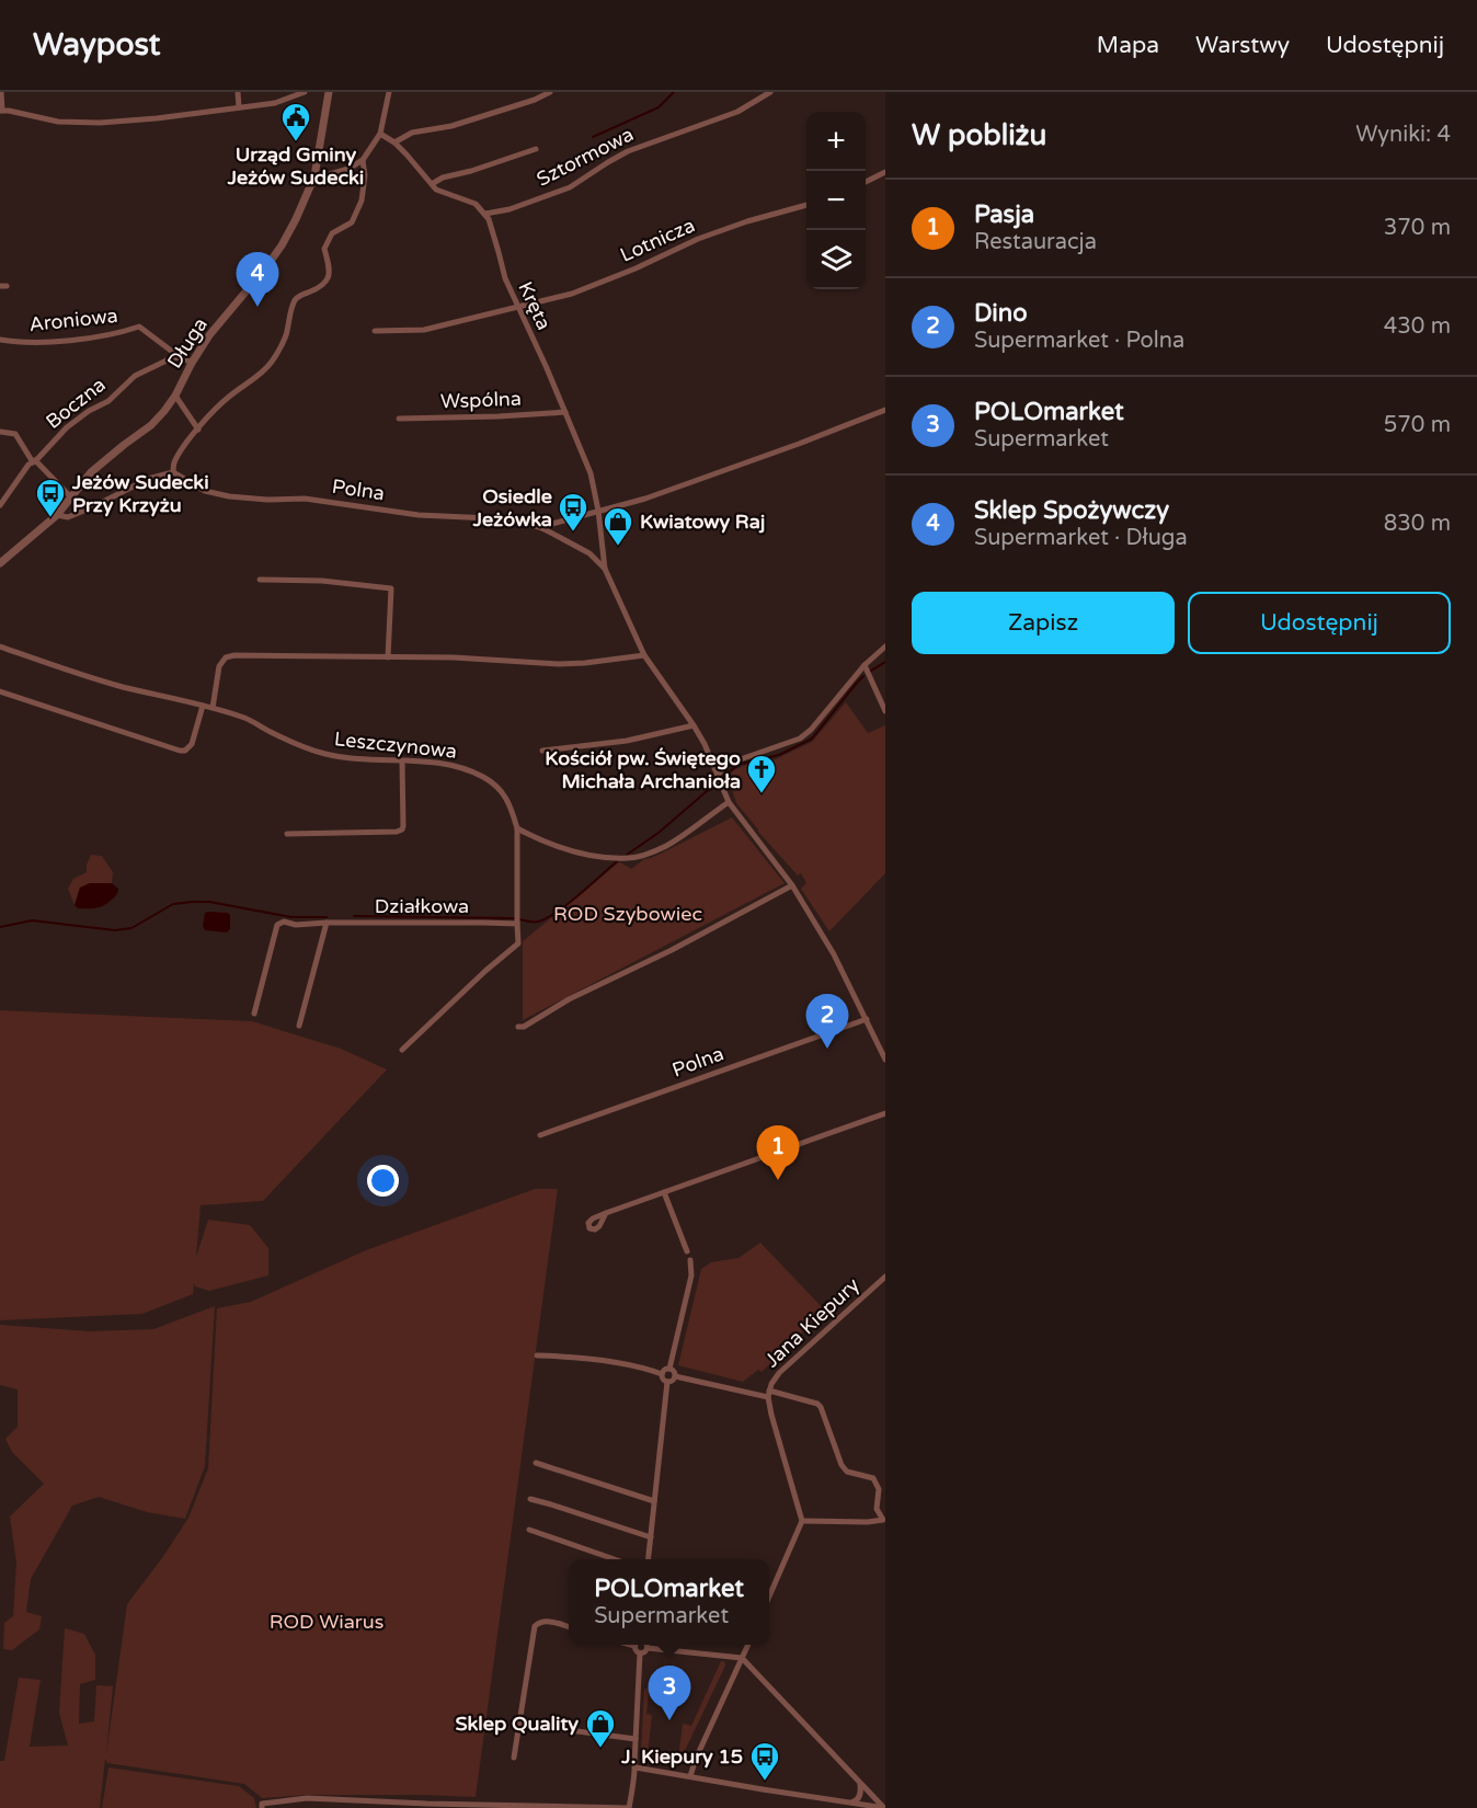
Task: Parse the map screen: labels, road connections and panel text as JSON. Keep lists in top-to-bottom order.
{
  "streets": {
    "street": [
      "Sztormowa",
      "Lotnicza",
      "Kręta",
      "Aroniowa",
      "Długa",
      "Wspólna",
      "Boczna",
      "Polna",
      "Leszczynowa",
      "Działkowa",
      "Jana Kiepury"
    ]
  },
  "crossings": [
    ["Sztormowa", "Kręta"],
    ["Lotnicza", "Kręta"],
    ["Kręta", "Wspólna"],
    ["Kręta", "Polna"],
    ["Aroniowa", "Boczna"]
  ],
  "parks": ["ROD Szybowiec", "ROD Wiarus"],
  "places": {
    "public building": ["Urząd Gminy Jeżów Sudecki"],
    "bus stop": ["Jeżów Sudecki Przy Krzyżu", "Osiedle Jeżówka", "J. Kiepury 15"],
    "shop": ["Kwiatowy Raj", "Sklep Quality"],
    "church": ["Kościół pw. Świętego Michała Archanioła"]
  },
  "page": {
    "header": "Waypost",
    "nav": ["Mapa", "Warstwy", "Udostępnij"],
    "heading": ["W pobliżu", "Wyniki: 4"],
    "map_buttons": ["+", "−"],
    "list": [
      {
        "mark": "1",
        "name": "Pasja",
        "note": "Restauracja",
        "value": "370 m"
      },
      {
        "mark": "2",
        "name": "Dino",
        "note": "Supermarket · Polna",
        "value": "430 m"
      },
      {
        "mark": "3",
        "name": "POLOmarket",
        "note": "Supermarket",
        "value": "570 m"
      },
      {
        "mark": "4",
        "name": "Sklep Spożywczy",
        "note": "Supermarket · Długa",
        "value": "830 m"
      }
    ],
    "pins": [
      "4",
      "2",
      "1",
      "3"
    ],
    "buttons": ["Zapisz", "Udostępnij"],
    "popup": ["POLOmarket", "Supermarket"]
  }
}
